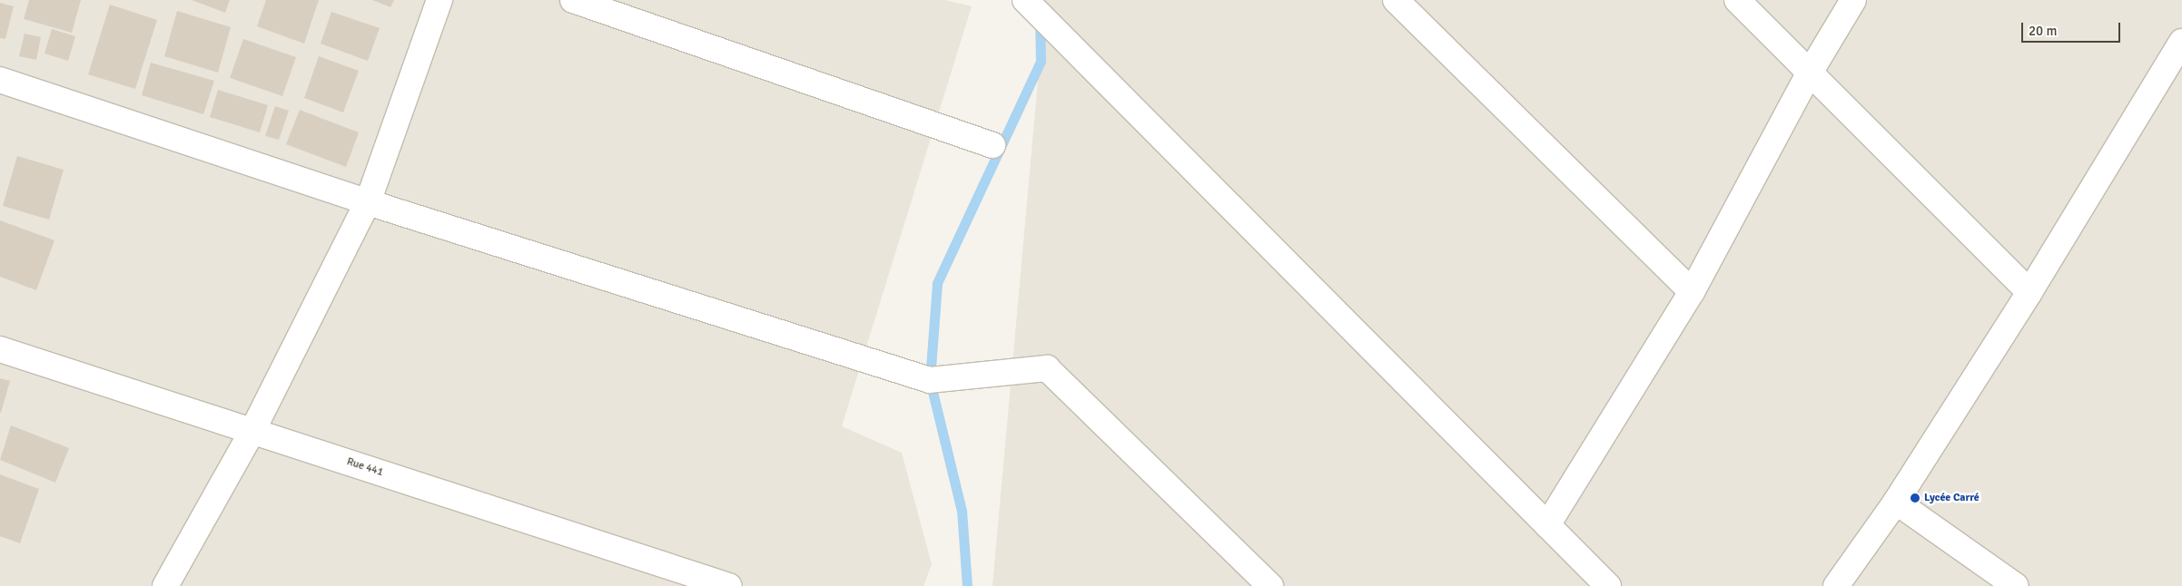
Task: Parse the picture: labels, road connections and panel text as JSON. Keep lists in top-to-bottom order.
{
  "streets": {
    "street": ["Rue 441"]
  },
  "places": ["Lycée Carré"],
  "scale_bar": "20 m"
}
